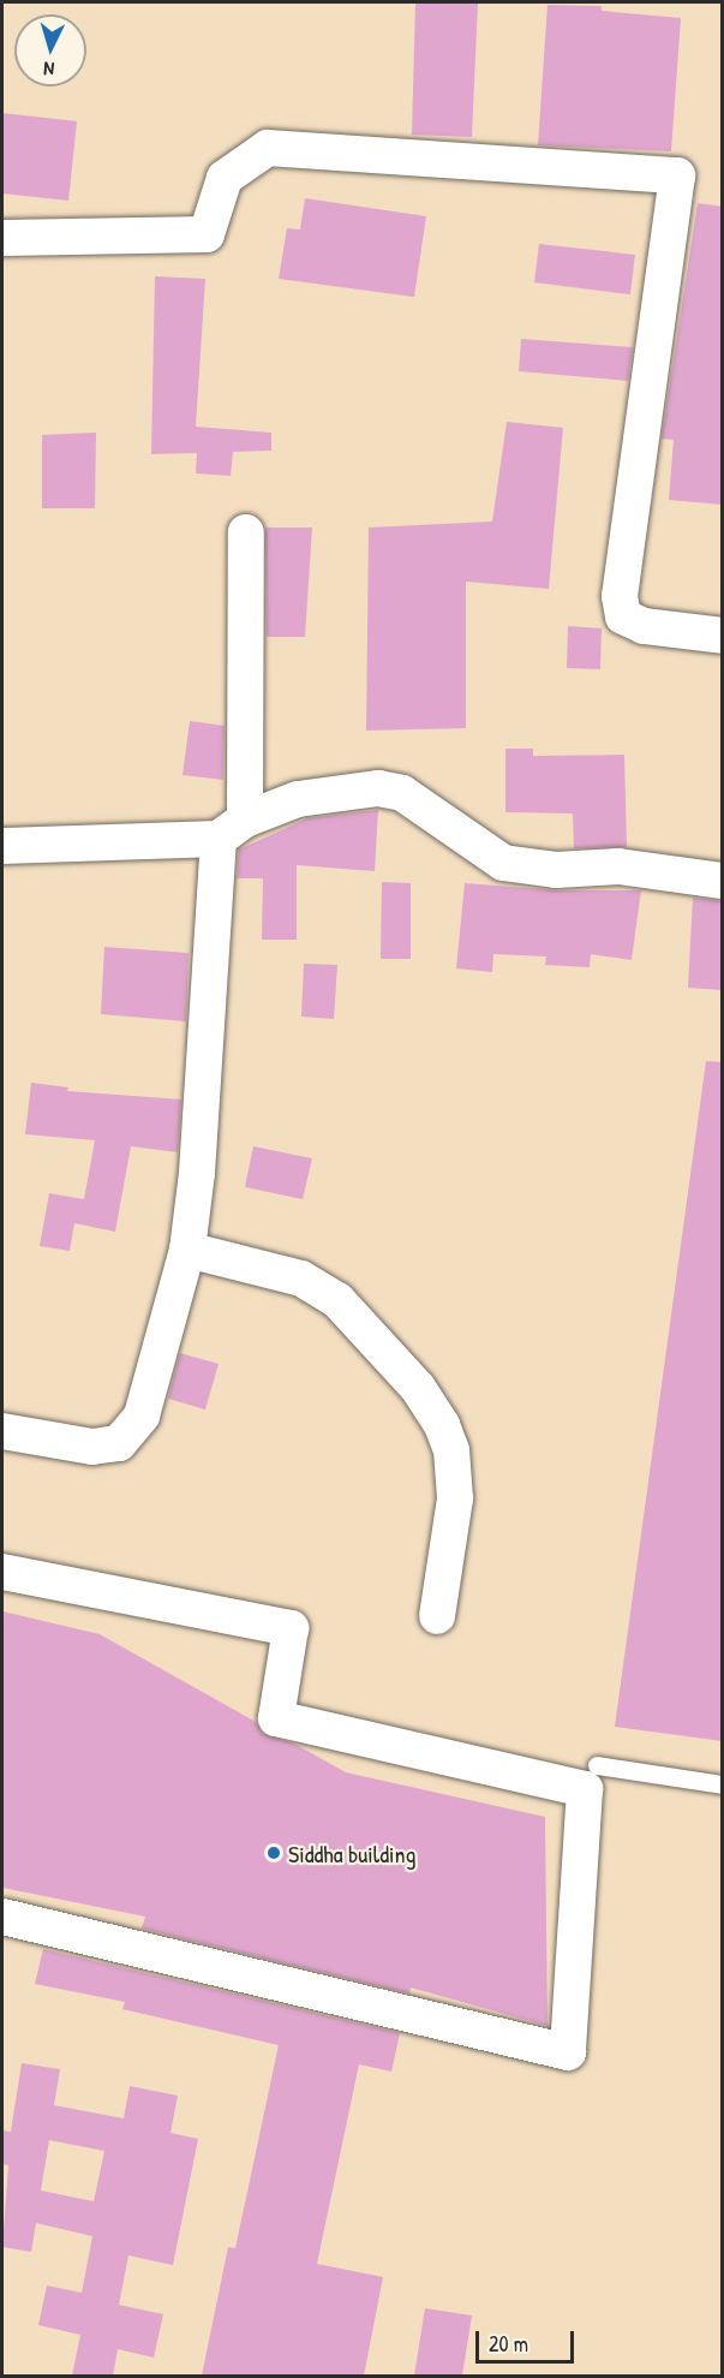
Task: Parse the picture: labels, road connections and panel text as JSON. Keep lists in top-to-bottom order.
{
  "places": ["Siddha building"],
  "scale_bar": "20 m",
  "north": "bottom"
}
